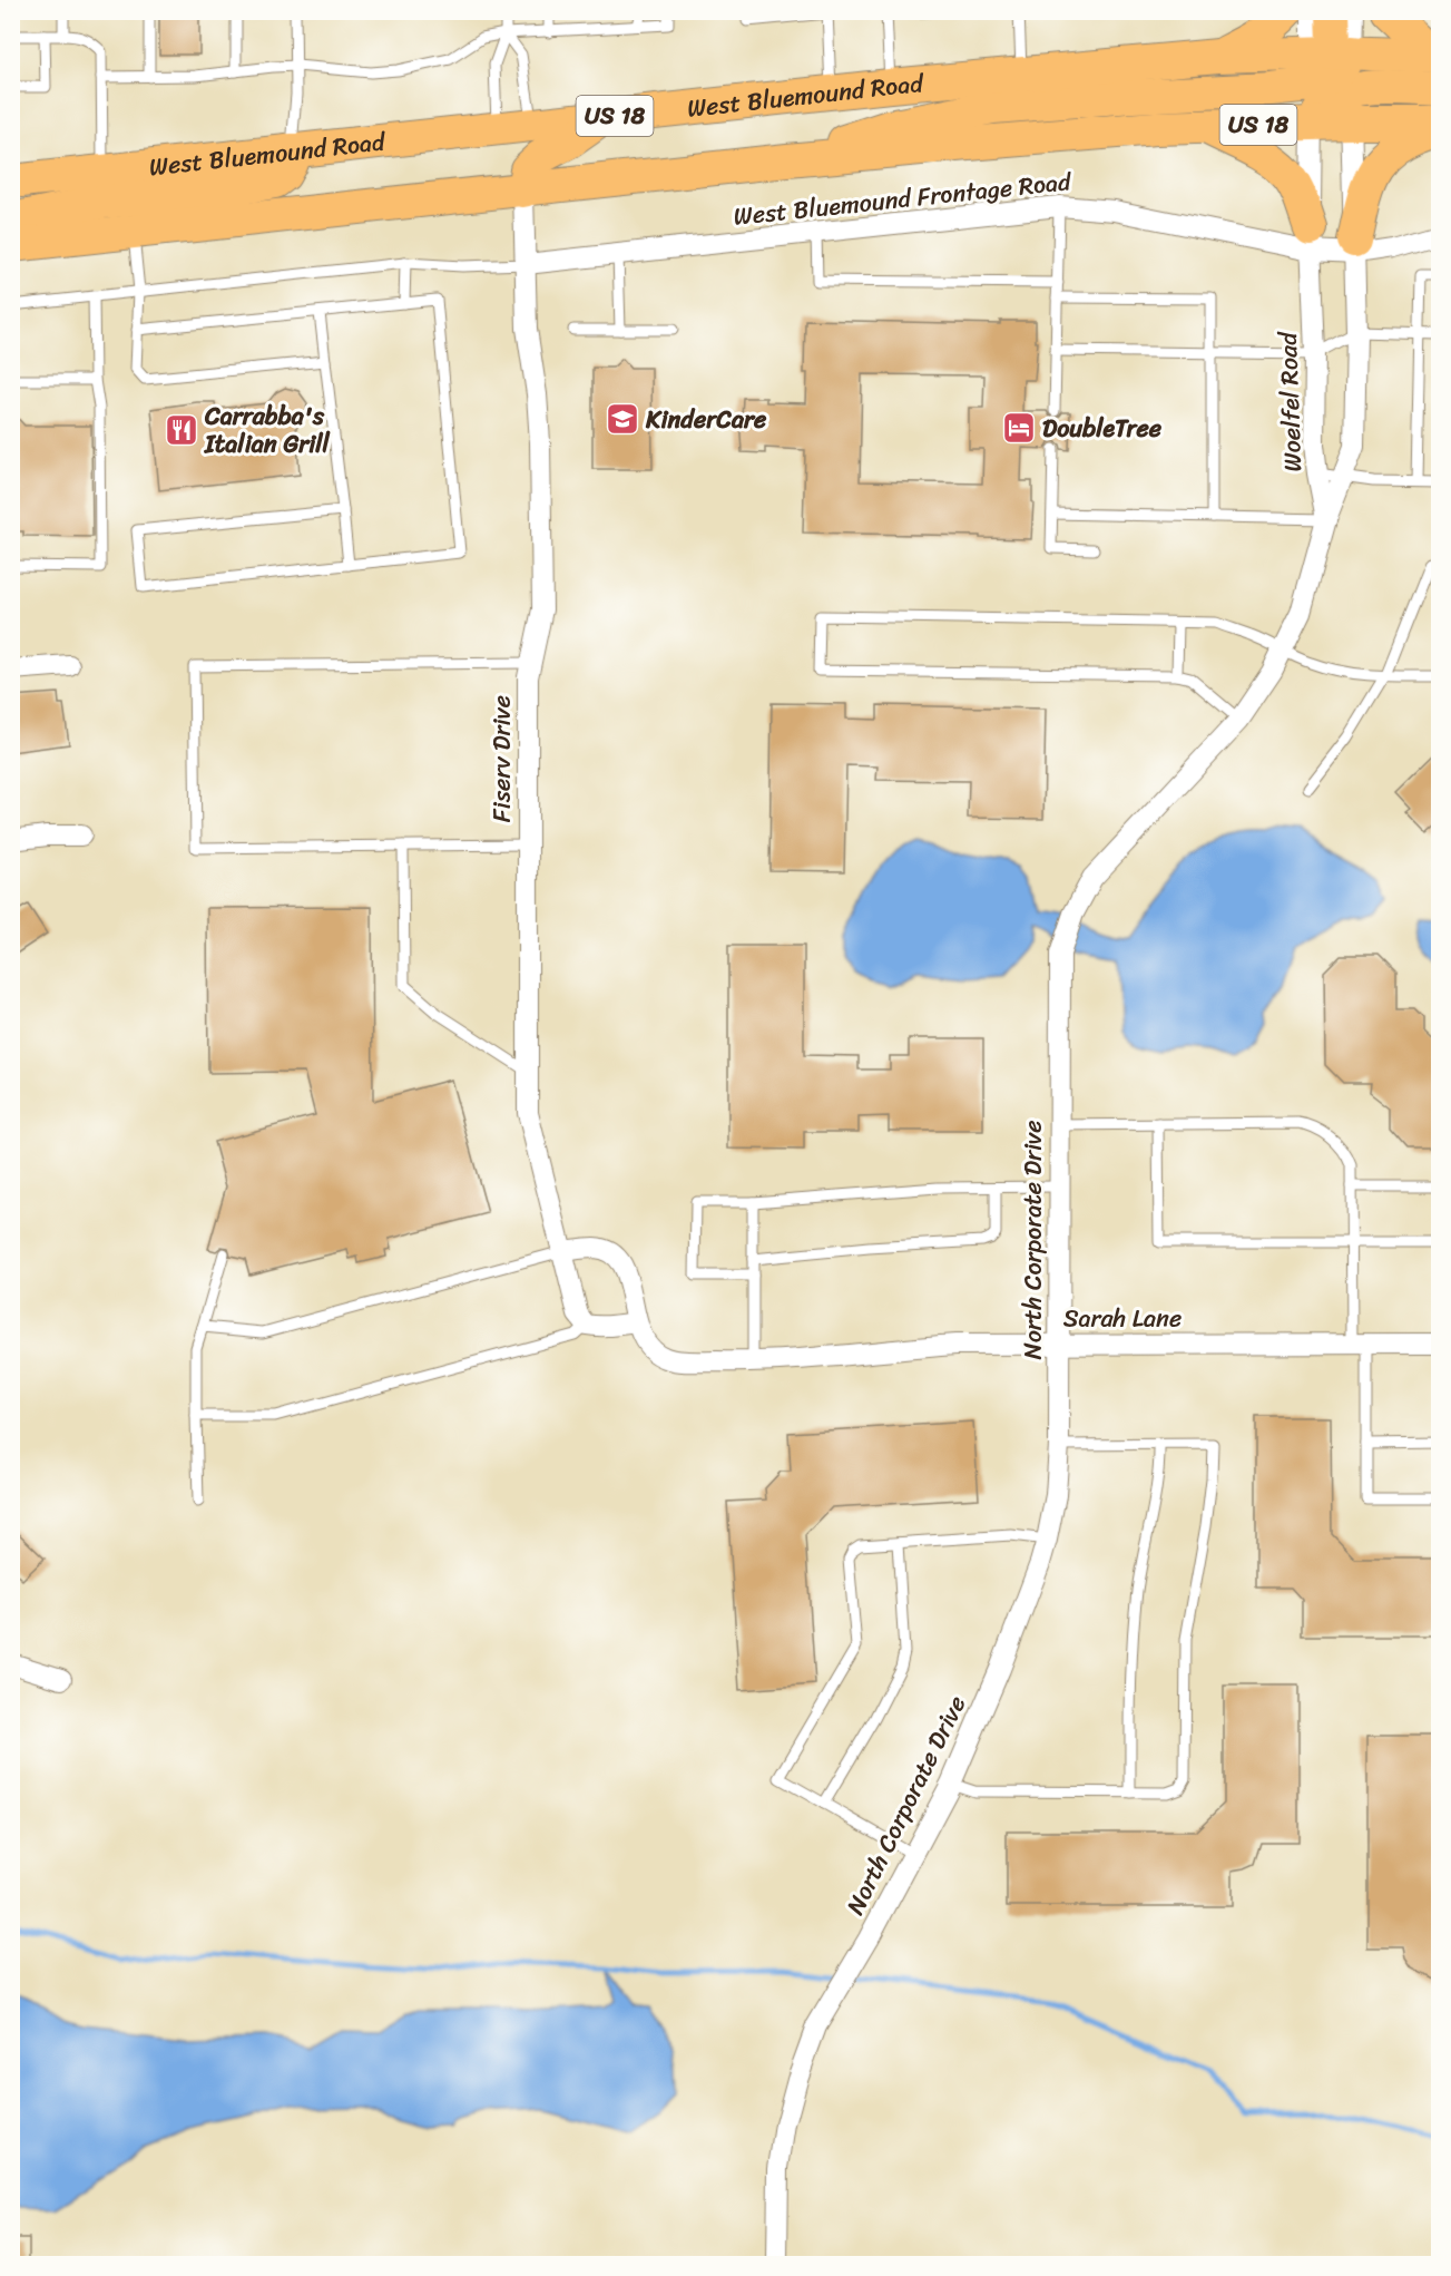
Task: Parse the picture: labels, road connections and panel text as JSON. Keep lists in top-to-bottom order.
{
  "streets": {
    "main road": ["West Bluemound Road", "US 18"],
    "street": [
      "West Bluemound Frontage Road",
      "Woelfel Road",
      "Fiserv Drive",
      "North Corporate Drive",
      "Sarah Lane"
    ]
  },
  "crossings": [
    ["West Bluemound Road", "Woelfel Road"],
    ["US 18", "Woelfel Road"],
    ["US 18", "Fiserv Drive"],
    ["West Bluemound Frontage Road", "Woelfel Road"],
    ["West Bluemound Frontage Road", "Fiserv Drive"],
    ["Woelfel Road", "North Corporate Drive"],
    ["North Corporate Drive", "Sarah Lane"]
  ],
  "places": {
    "school or university": ["KinderCare"],
    "hotel": ["DoubleTree"],
    "restaurant": ["Carrabba's Italian Grill"]
  }
}
